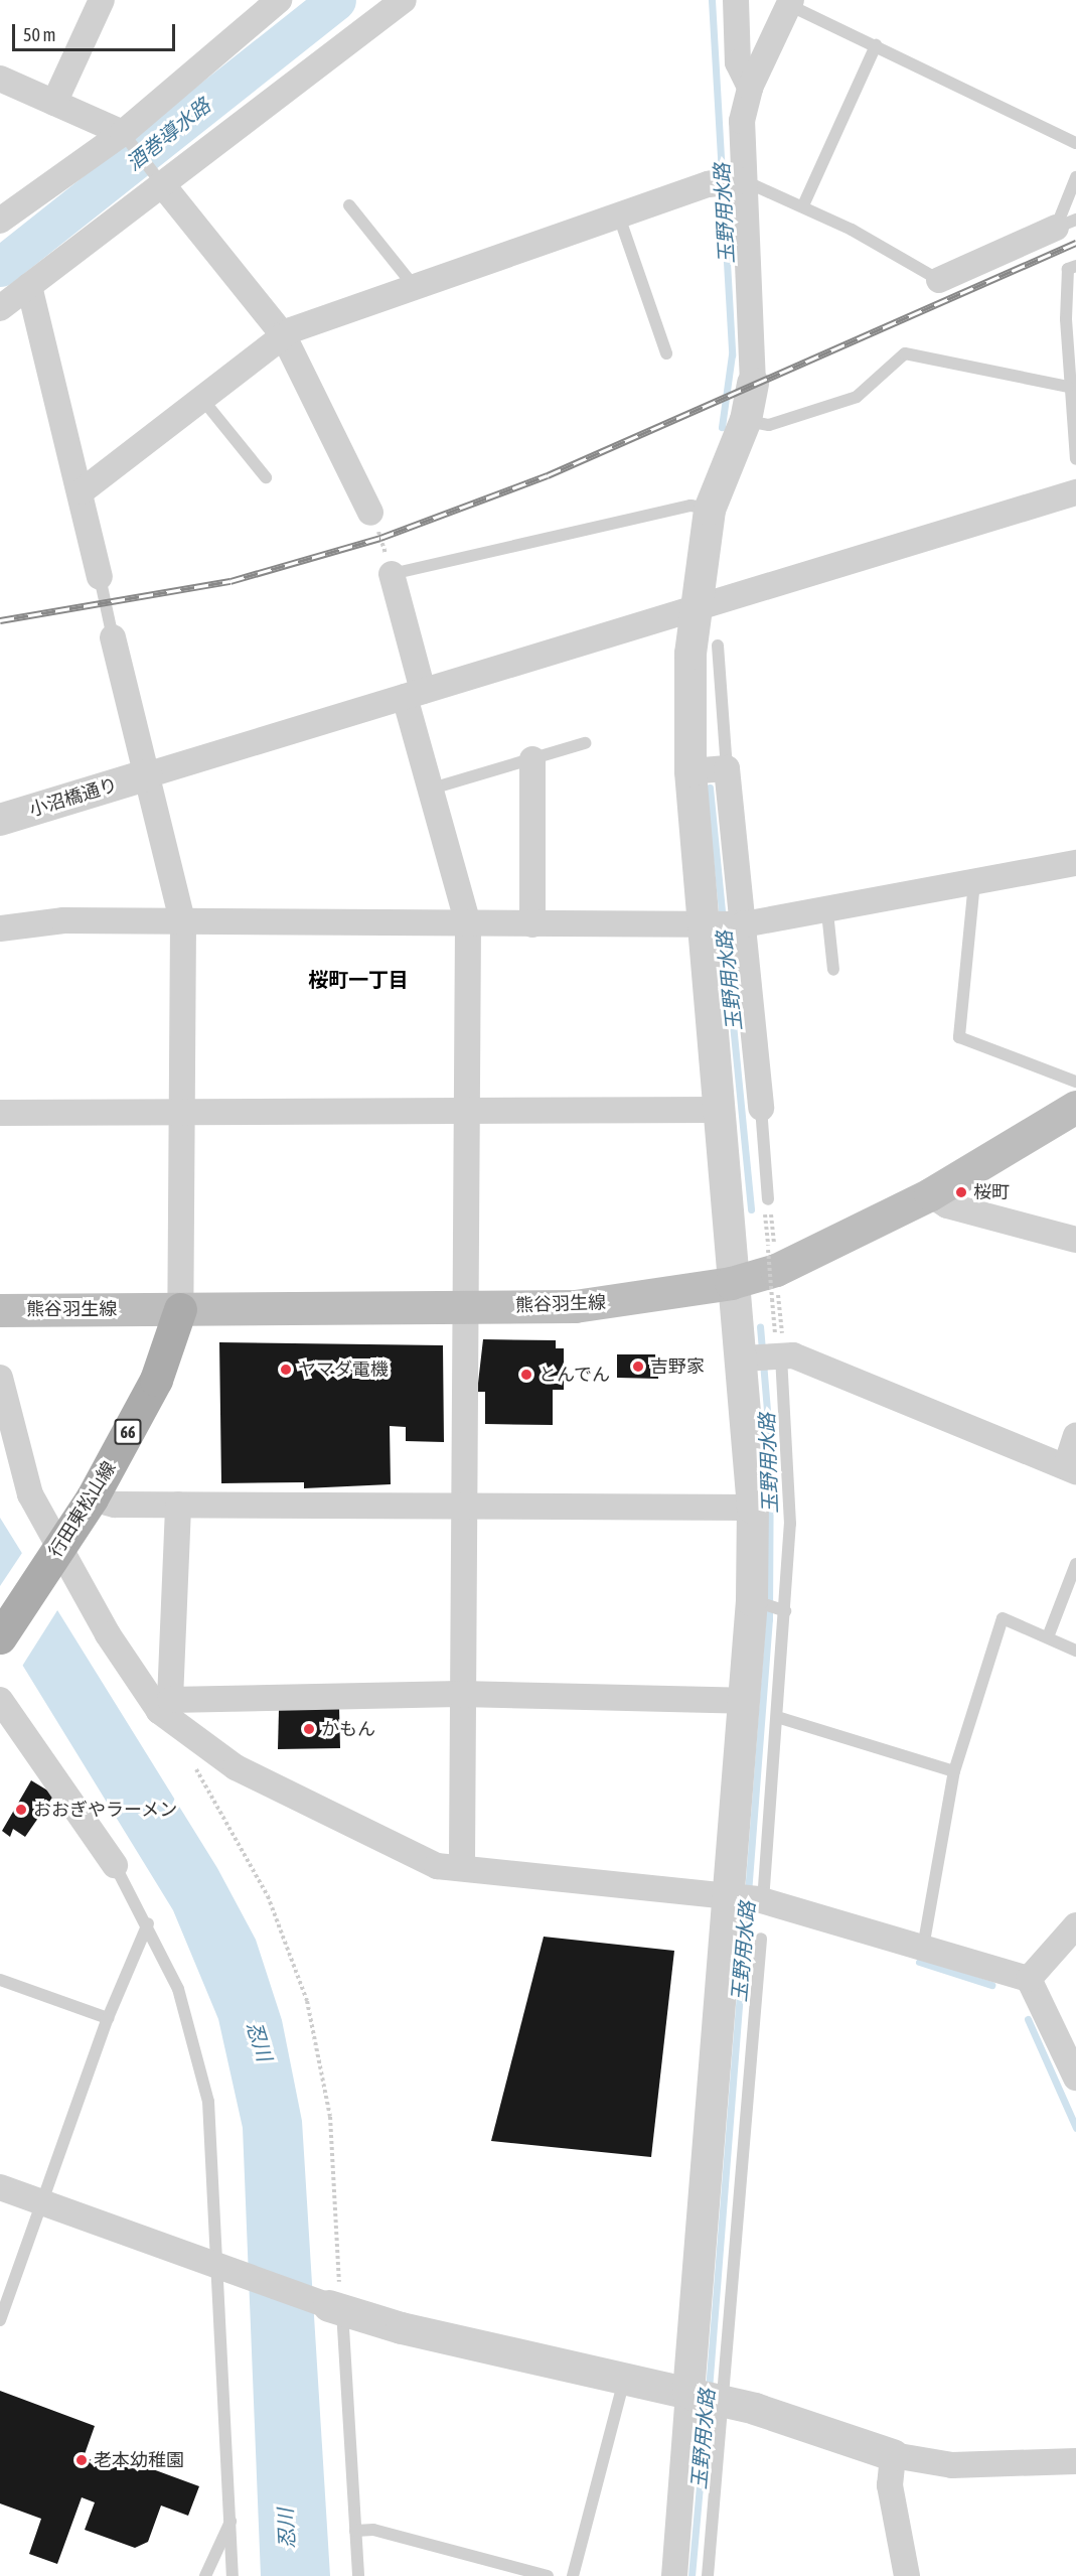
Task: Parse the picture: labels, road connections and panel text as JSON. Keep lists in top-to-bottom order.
{
  "streets": {
    "main road": ["熊谷羽生線", "66", "行田東松山線"],
    "street": ["小沼橋通り"]
  },
  "crossings": [
    ["熊谷羽生線", "行田東松山線"]
  ],
  "districts": ["桜町一丁目"],
  "water": ["酒巻導水路", "玉野用水路", "忍川"],
  "places": [
    "桜町",
    "吉野家",
    "ヤマダ電機",
    "とんでん",
    "かもん",
    "おおぎやラーメン",
    "老本幼稚園"
  ],
  "scale_bar": "50 m"
}
